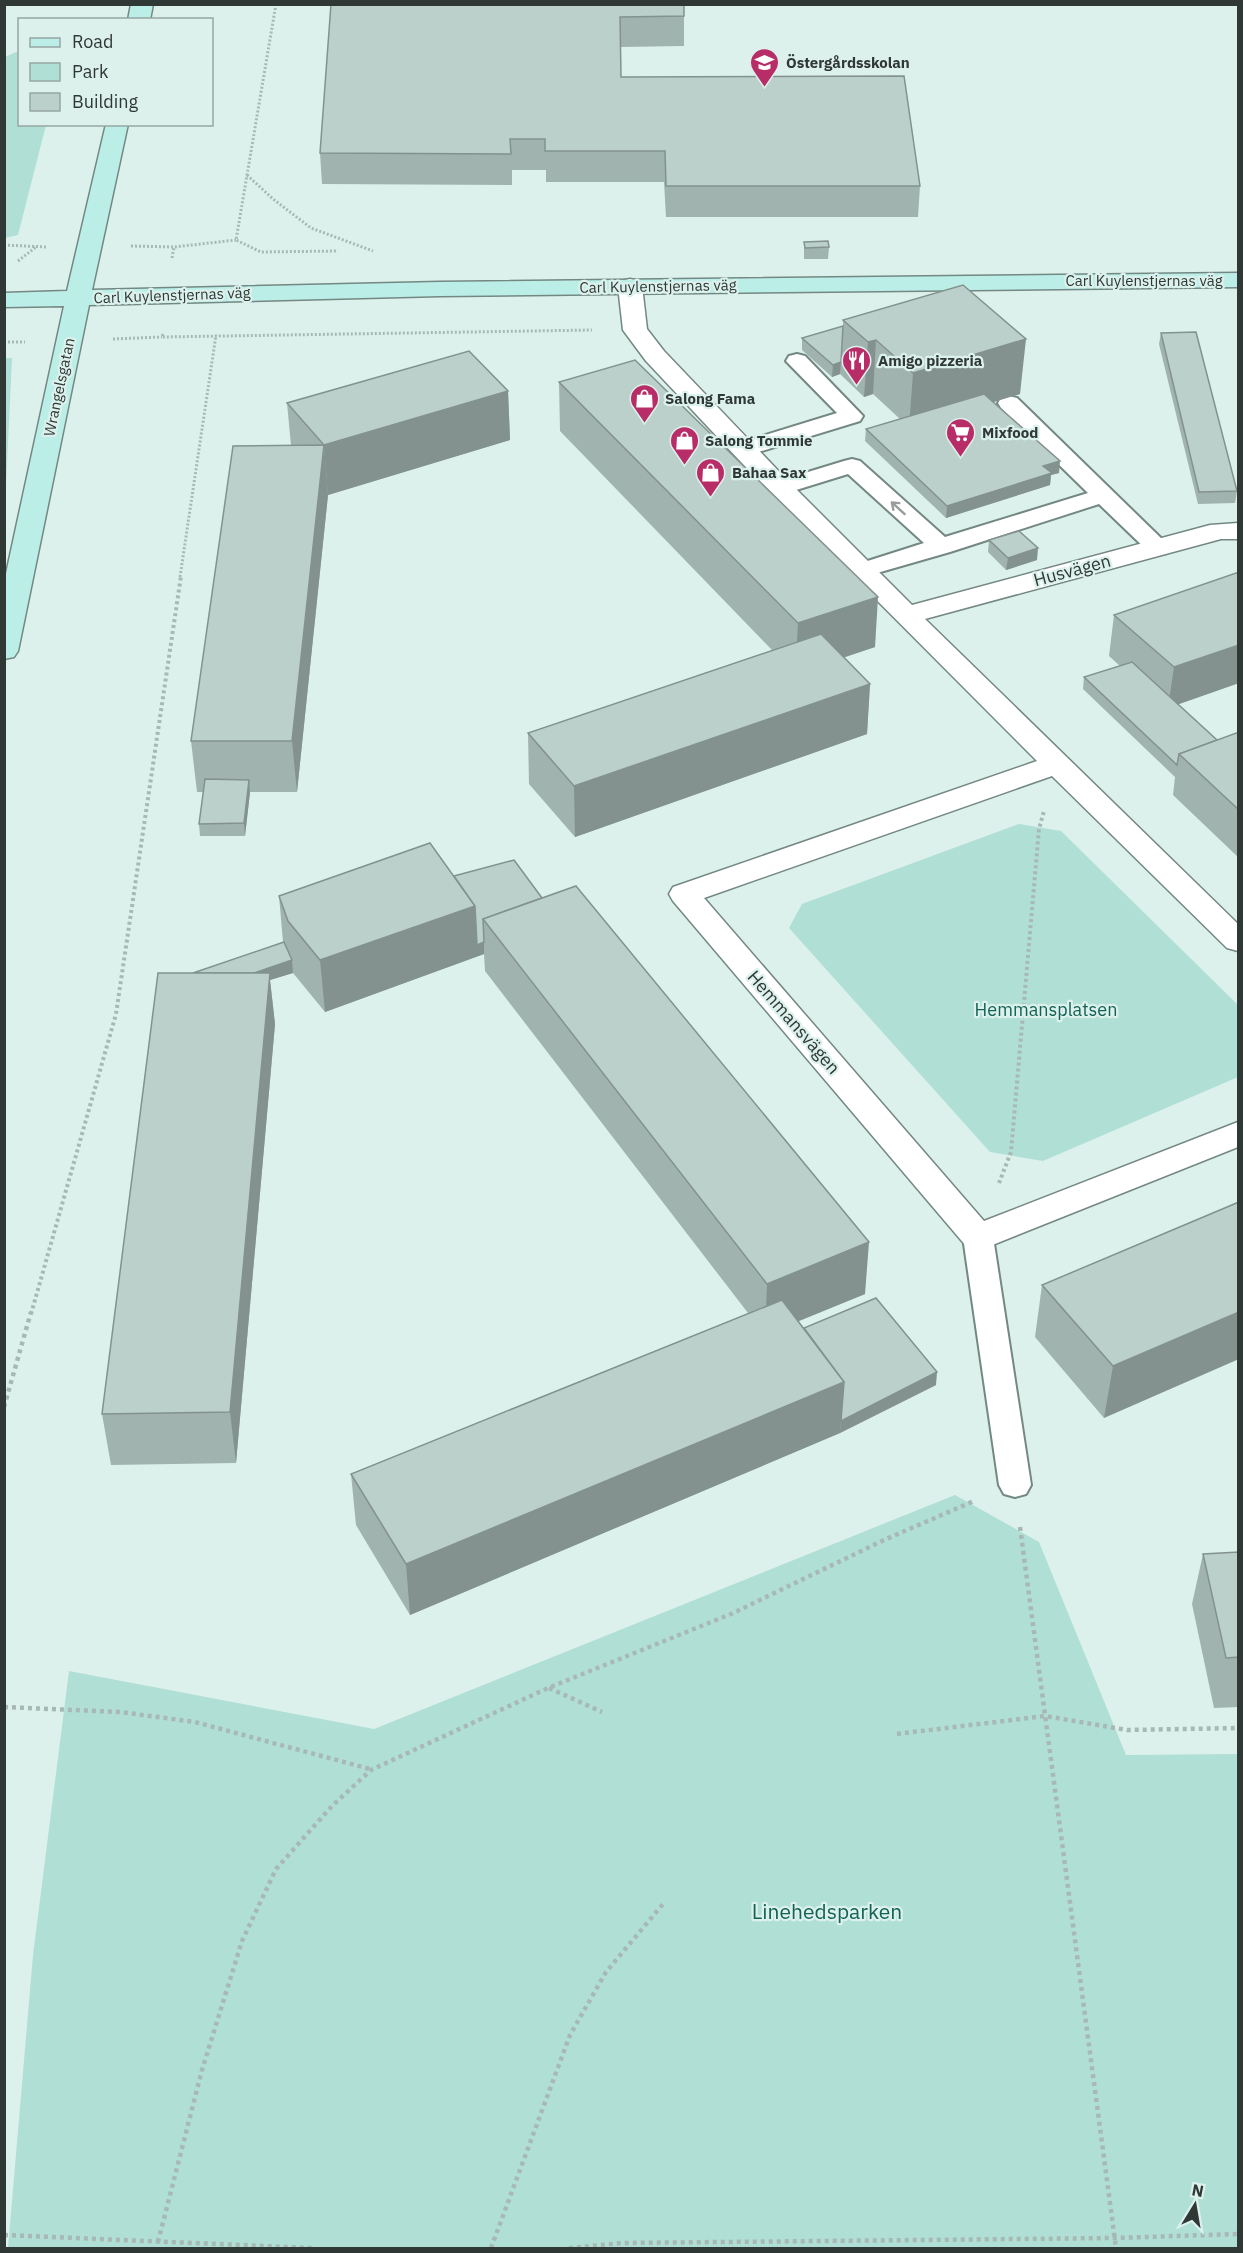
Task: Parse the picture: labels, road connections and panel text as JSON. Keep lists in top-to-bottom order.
{
  "streets": {
    "street": [
      "Carl Kuylenstjernas väg",
      "Wrangelsgatan",
      "Husvägen",
      "Hemmansvägen"
    ]
  },
  "crossings": [
    ["Carl Kuylenstjernas väg", "Wrangelsgatan"]
  ],
  "parks": ["Hemmansplatsen", "Linehedsparken"],
  "places": {
    "school or university": ["Östergårdsskolan"],
    "restaurant": ["Amigo pizzeria"],
    "shop": ["Salong Fama", "Salong Tommie", "Bahaa Sax"],
    "supermarket": ["Mixfood"]
  },
  "legend": ["Road", "Park", "Building"],
  "north": "top"
}
